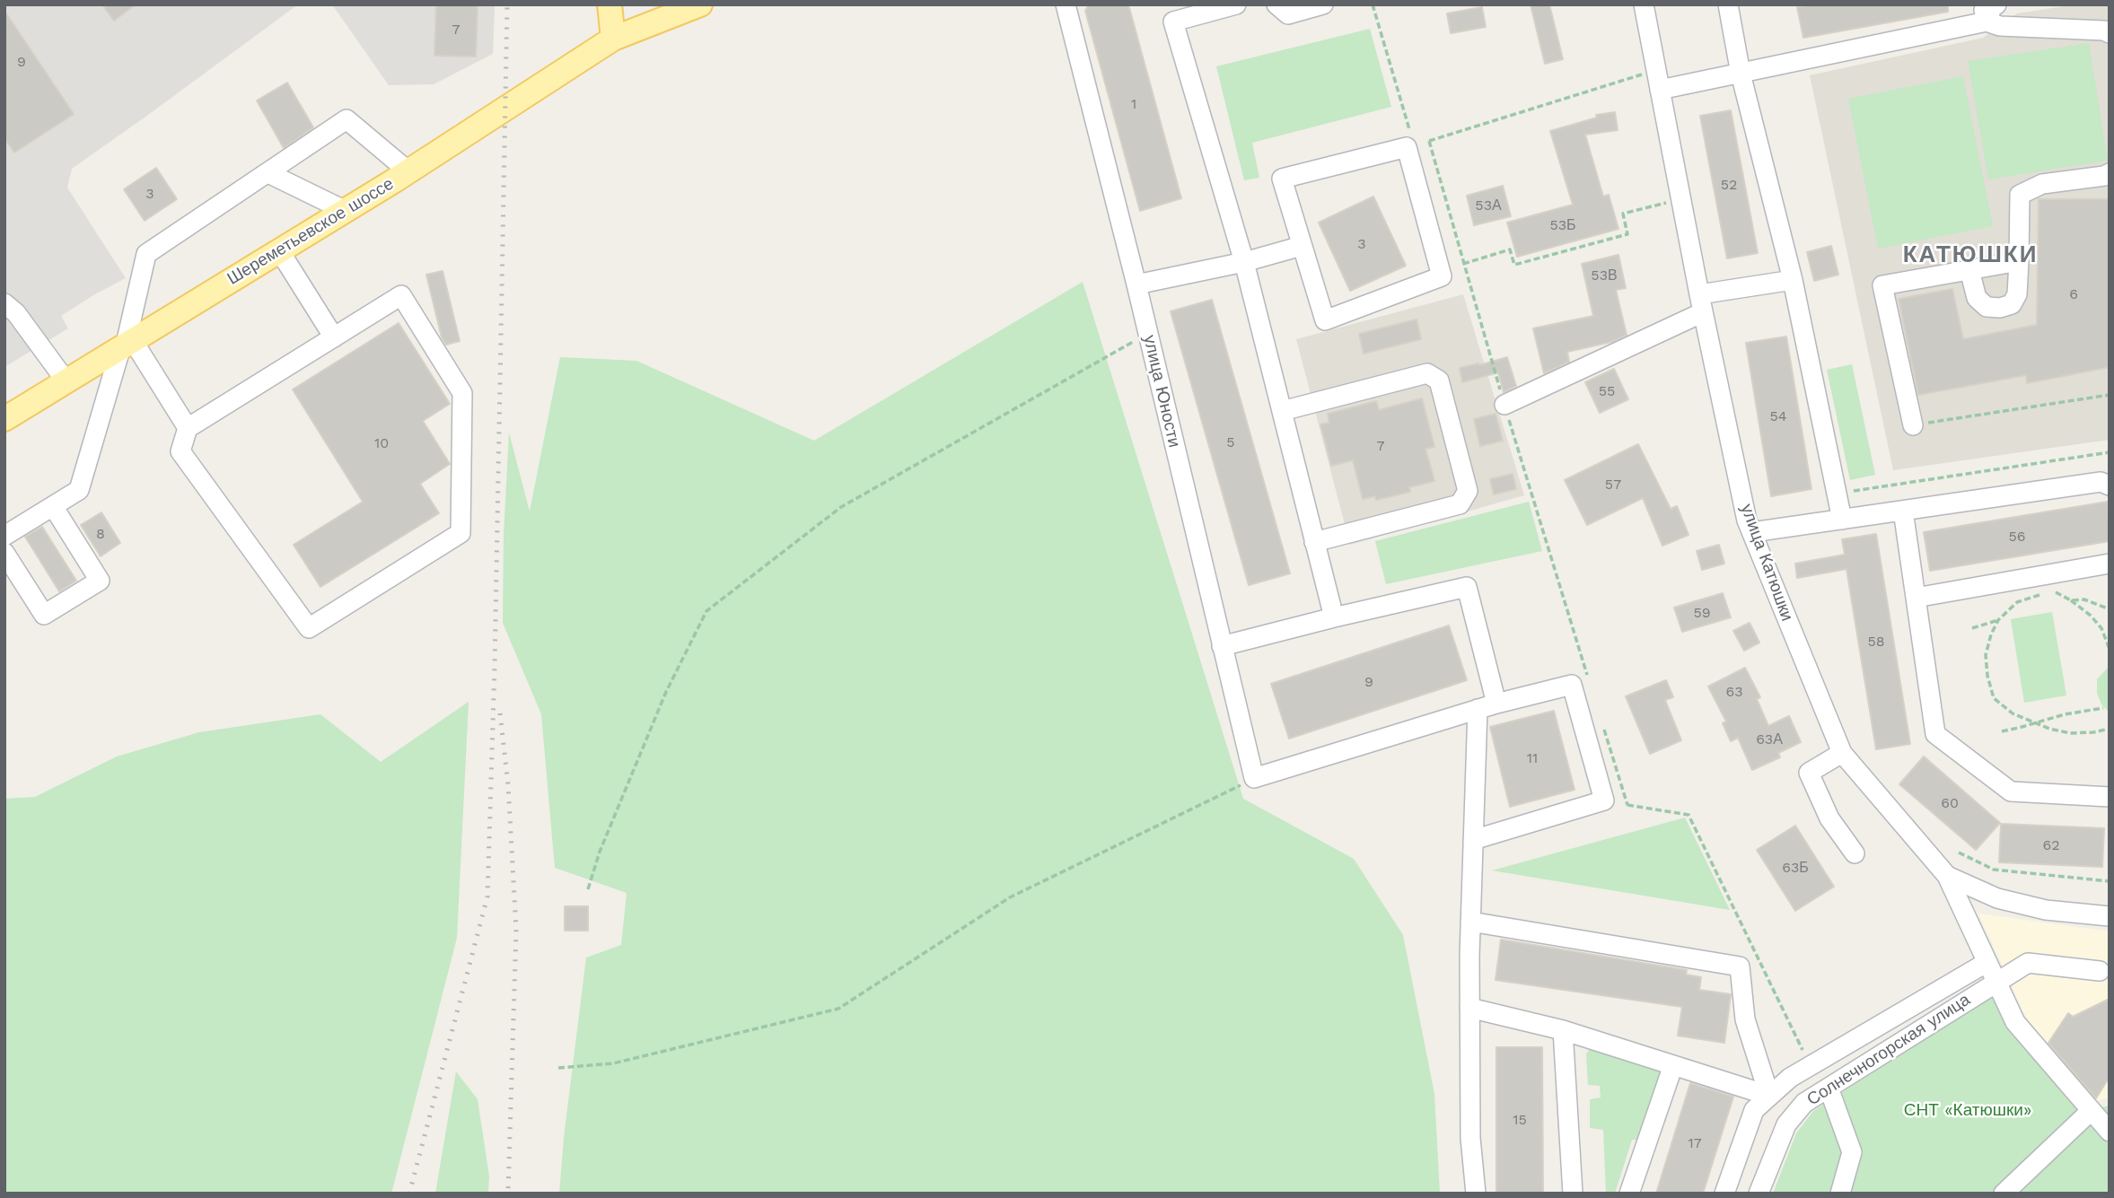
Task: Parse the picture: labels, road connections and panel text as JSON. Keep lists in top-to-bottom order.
{
  "streets": {
    "main road": ["Шереметьевское шоссе"],
    "street": ["улица Юности", "улица Катюшки", "Солнечногорская улица"]
  },
  "districts": ["КАТЮШКИ"],
  "parks": ["СНТ «Катюшки»"],
  "house_numbers": [
    "7",
    "9",
    "1",
    "52",
    "3",
    "53А",
    "53Б",
    "3",
    "53В",
    "6",
    "55",
    "54",
    "5",
    "10",
    "7",
    "57",
    "8",
    "56",
    "59",
    "58",
    "9",
    "63",
    "63А",
    "11",
    "60",
    "62",
    "63Б",
    "15",
    "17"
  ]
}
